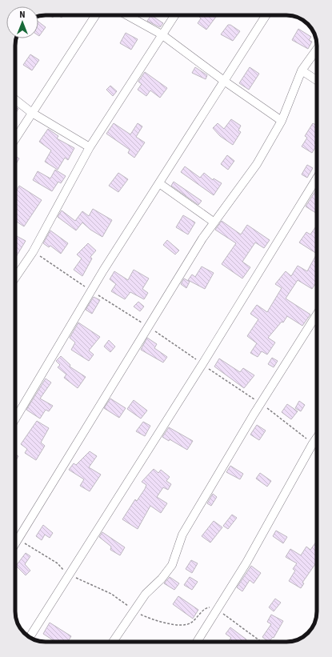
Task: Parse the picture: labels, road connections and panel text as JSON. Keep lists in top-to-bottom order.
{
  "north": "top"
}
